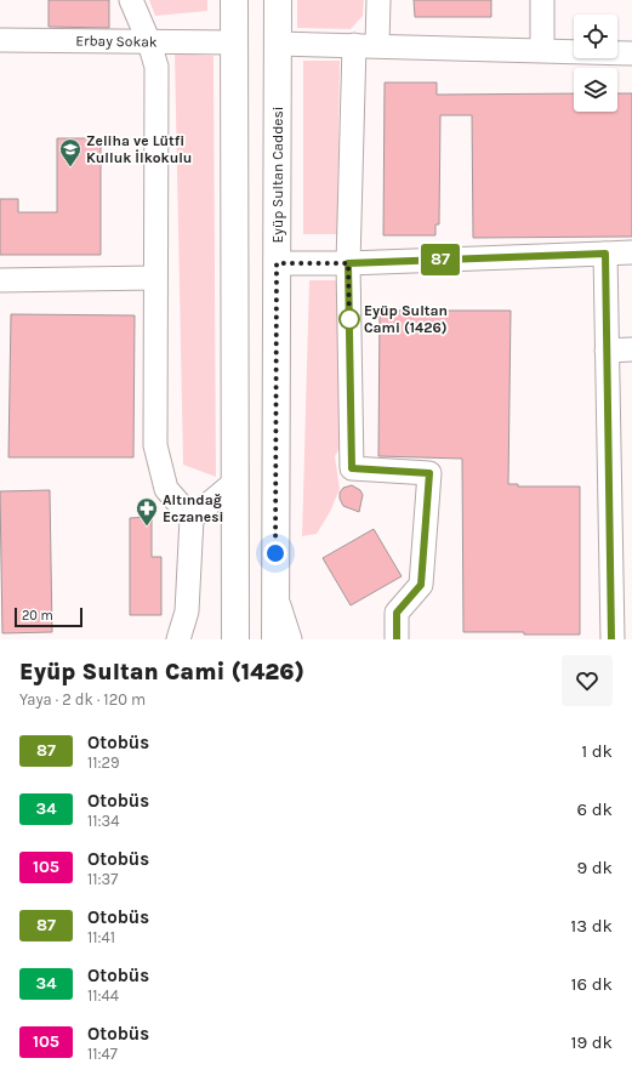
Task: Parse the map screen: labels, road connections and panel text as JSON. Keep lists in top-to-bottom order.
{
  "streets": {
    "main road": ["Eyüp Sultan Caddesi"],
    "street": ["Erbay Sokak"]
  },
  "places": {
    "school or university": ["Zeliha ve Lütfi Kulluk İlkokulu"],
    "other": ["Eyüp Sultan Cami (1426)"],
    "pharmacy": ["Altındağ Eczanesi"]
  },
  "lines": ["bus line 87"],
  "scale_bar": "20 m",
  "page": {
    "on_map": "87",
    "scale": "20 m",
    "heading": ["Eyüp Sultan Cami (1426)", "Yaya · 2 dk · 120 m"],
    "list": [
      {
        "mark": "87",
        "name": "Otobüs",
        "note": "11:29",
        "value": "1 dk"
      },
      {
        "mark": "34",
        "name": "Otobüs",
        "note": "11:34",
        "value": "6 dk"
      },
      {
        "mark": "105",
        "name": "Otobüs",
        "note": "11:37",
        "value": "9 dk"
      },
      {
        "mark": "87",
        "name": "Otobüs",
        "note": "11:41",
        "value": "13 dk"
      },
      {
        "mark": "34",
        "name": "Otobüs",
        "note": "11:44",
        "value": "16 dk"
      },
      {
        "mark": "105",
        "name": "Otobüs",
        "note": "11:47",
        "value": "19 dk"
      }
    ]
  }
}
